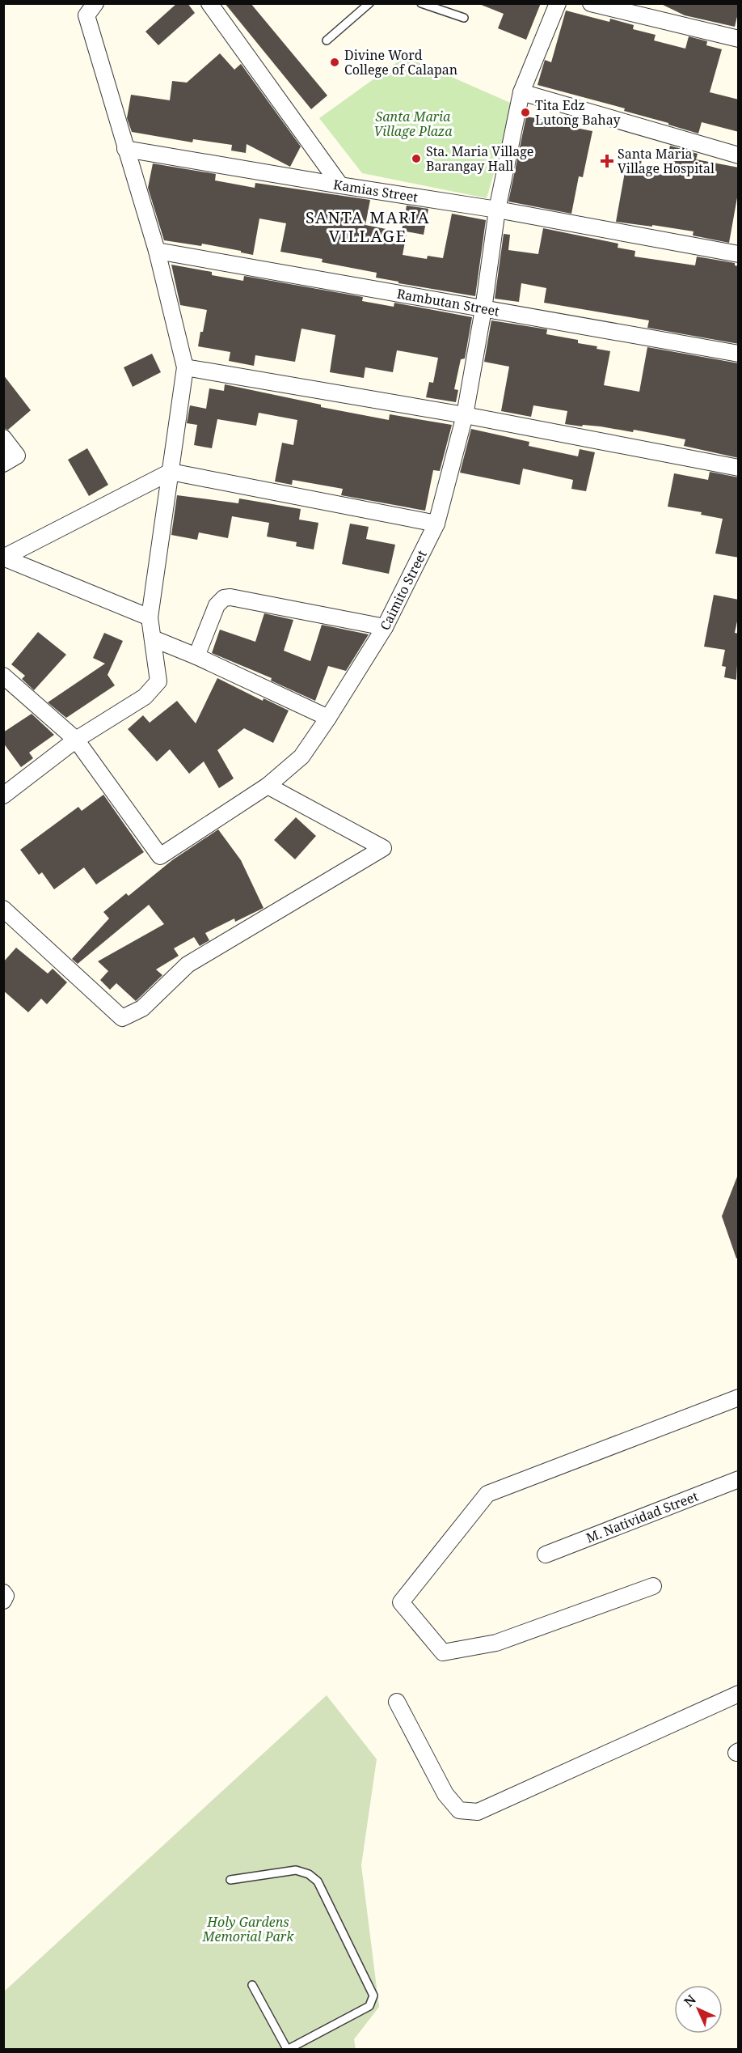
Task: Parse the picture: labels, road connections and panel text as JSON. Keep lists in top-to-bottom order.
{
  "streets": {
    "street": [
      "Kamias Street",
      "Rambutan Street",
      "Caimito Street",
      "M. Natividad Street"
    ]
  },
  "crossings": [
    ["Kamias Street", "Caimito Street"],
    ["Rambutan Street", "Caimito Street"]
  ],
  "districts": ["SANTA MARIA VILLAGE"],
  "parks": ["Santa Maria Village Plaza", "Holy Gardens Memorial Park"],
  "places": {
    "other": ["Divine Word College of Calapan", "Tita Edz Lutong Bahay", "Sta. Maria Village Barangay Hall"],
    "health": ["Santa Maria Village Hospital"]
  },
  "north": "top left"
}
